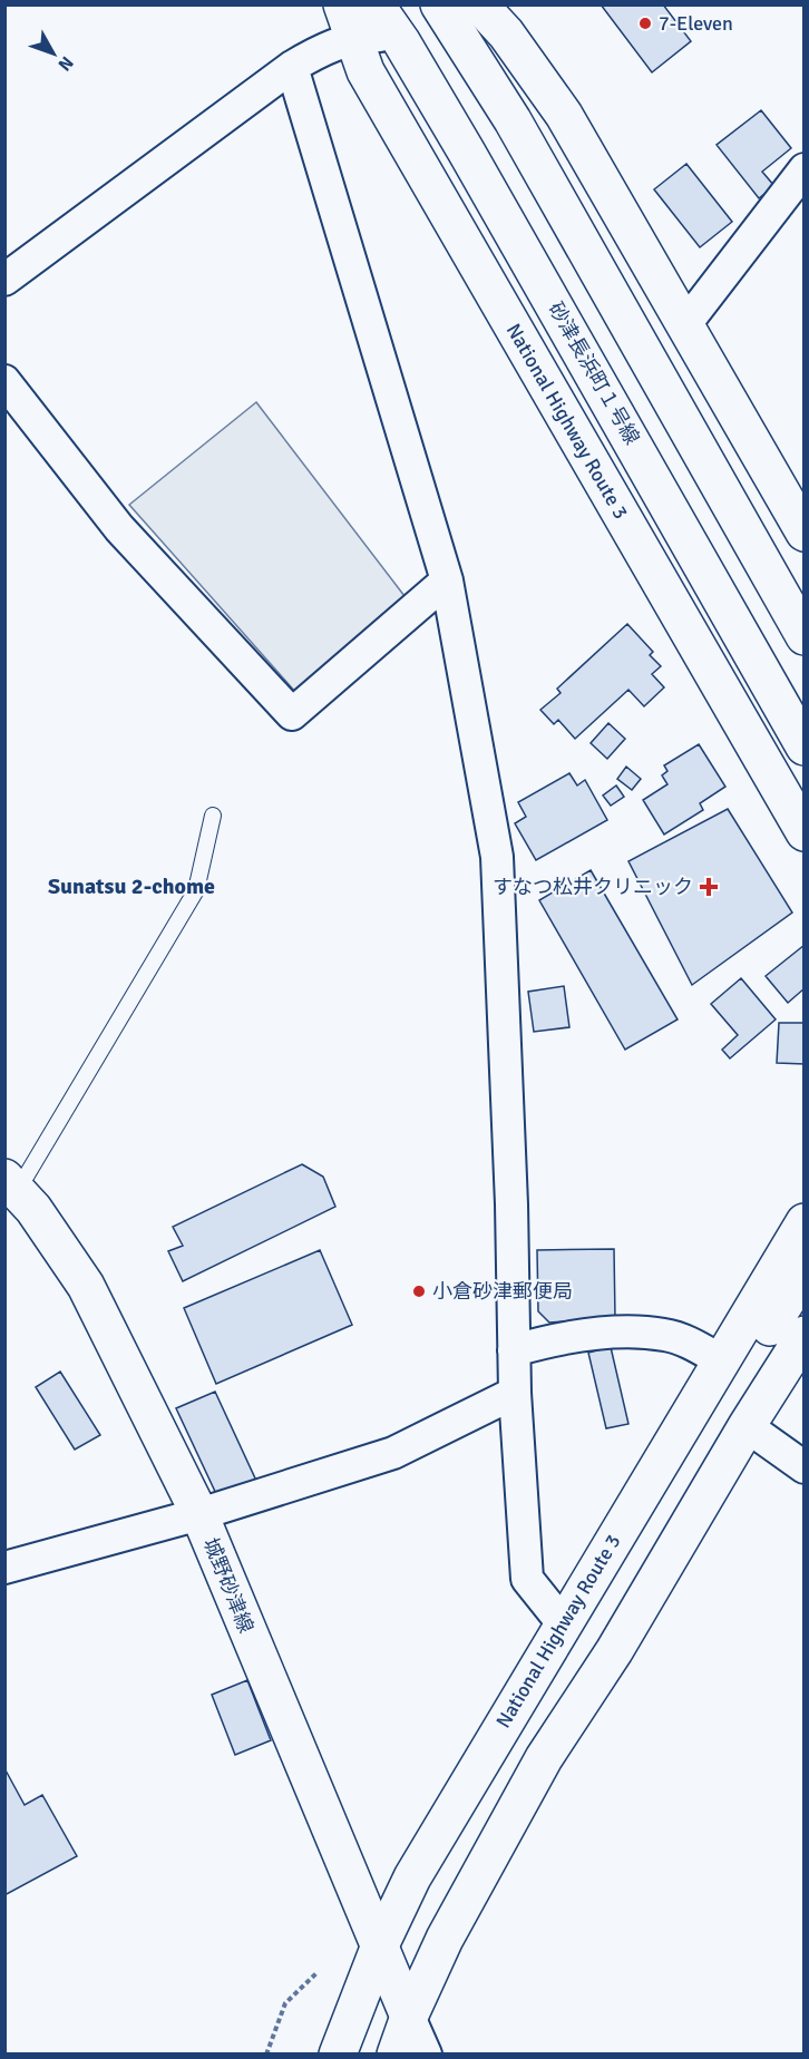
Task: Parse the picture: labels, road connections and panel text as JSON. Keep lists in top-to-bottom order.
{
  "streets": {
    "main road": ["砂津長浜町１号線", "National Highway Route 3", "城野砂津線"]
  },
  "crossings": [
    ["National Highway Route 3", "城野砂津線"]
  ],
  "districts": ["Sunatsu 2-chome"],
  "places": {
    "other": ["7-Eleven", "小倉砂津郵便局"],
    "health": ["すなつ松井クリニック"]
  },
  "north": "bottom right"
}
